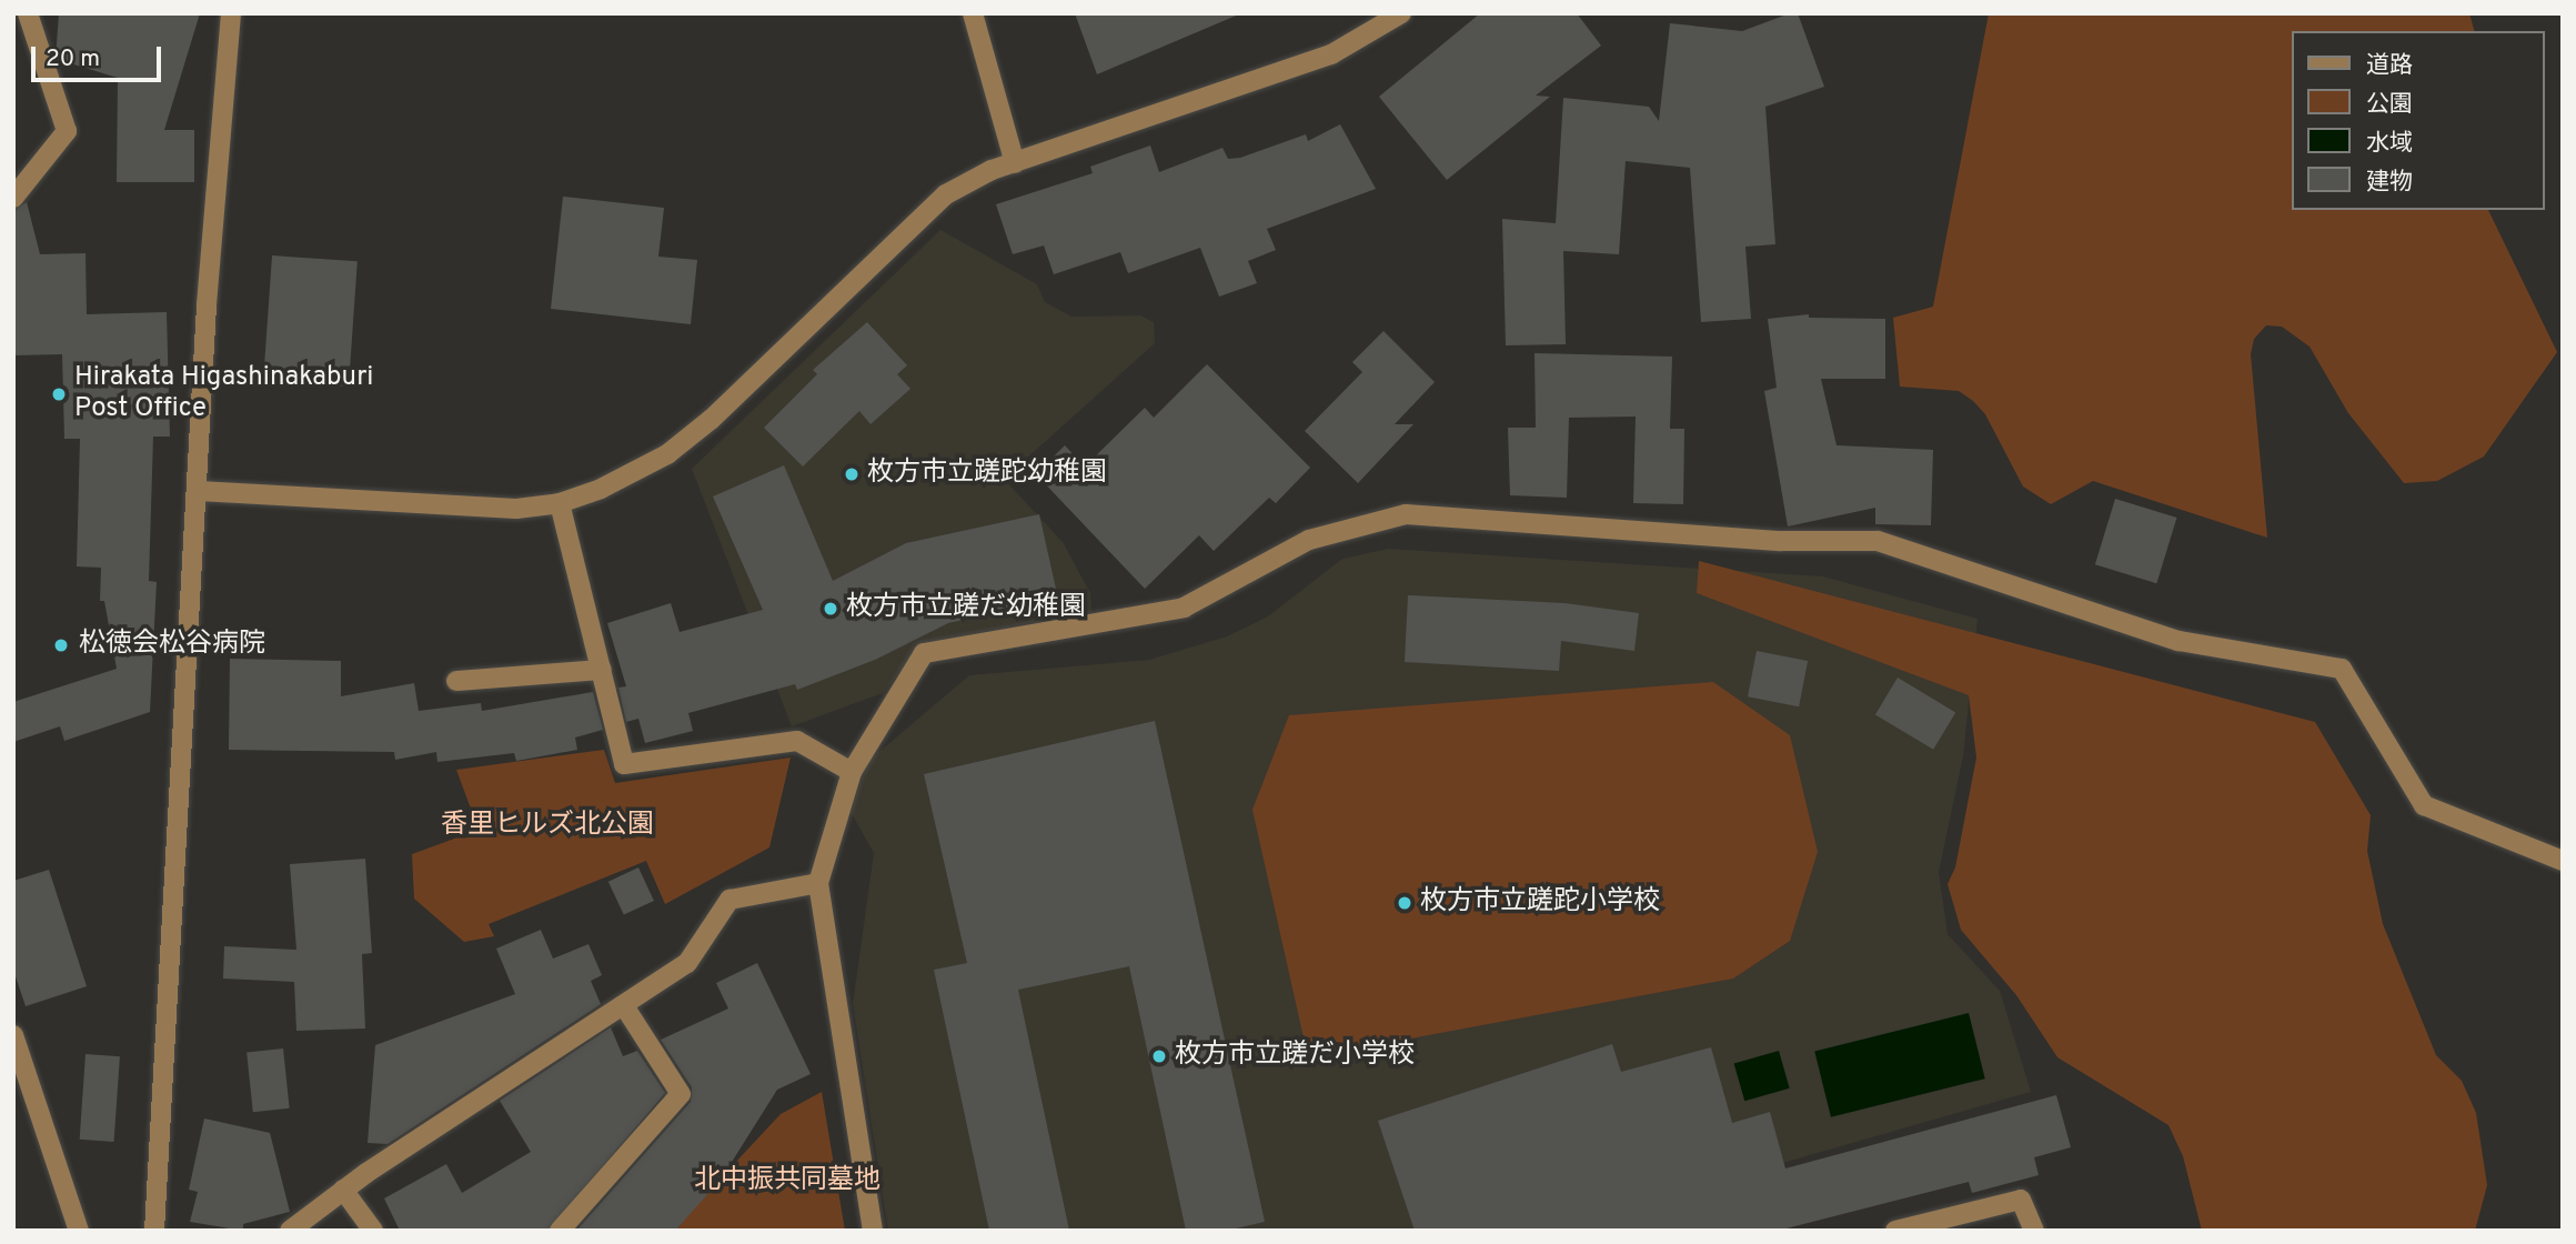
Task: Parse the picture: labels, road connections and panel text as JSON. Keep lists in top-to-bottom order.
{
  "parks": ["香里ヒルズ北公園", "北中振共同墓地"],
  "places": [
    "Hirakata Higashinakaburi Post Office",
    "枚方市立蹉跎幼稚園",
    "枚方市立蹉だ幼稚園",
    "松徳会松谷病院",
    "枚方市立蹉跎小学校",
    "枚方市立蹉だ小学校"
  ],
  "legend": [
    "道路",
    "公園",
    "水域",
    "建物"
  ],
  "scale_bar": "20 m"
}
